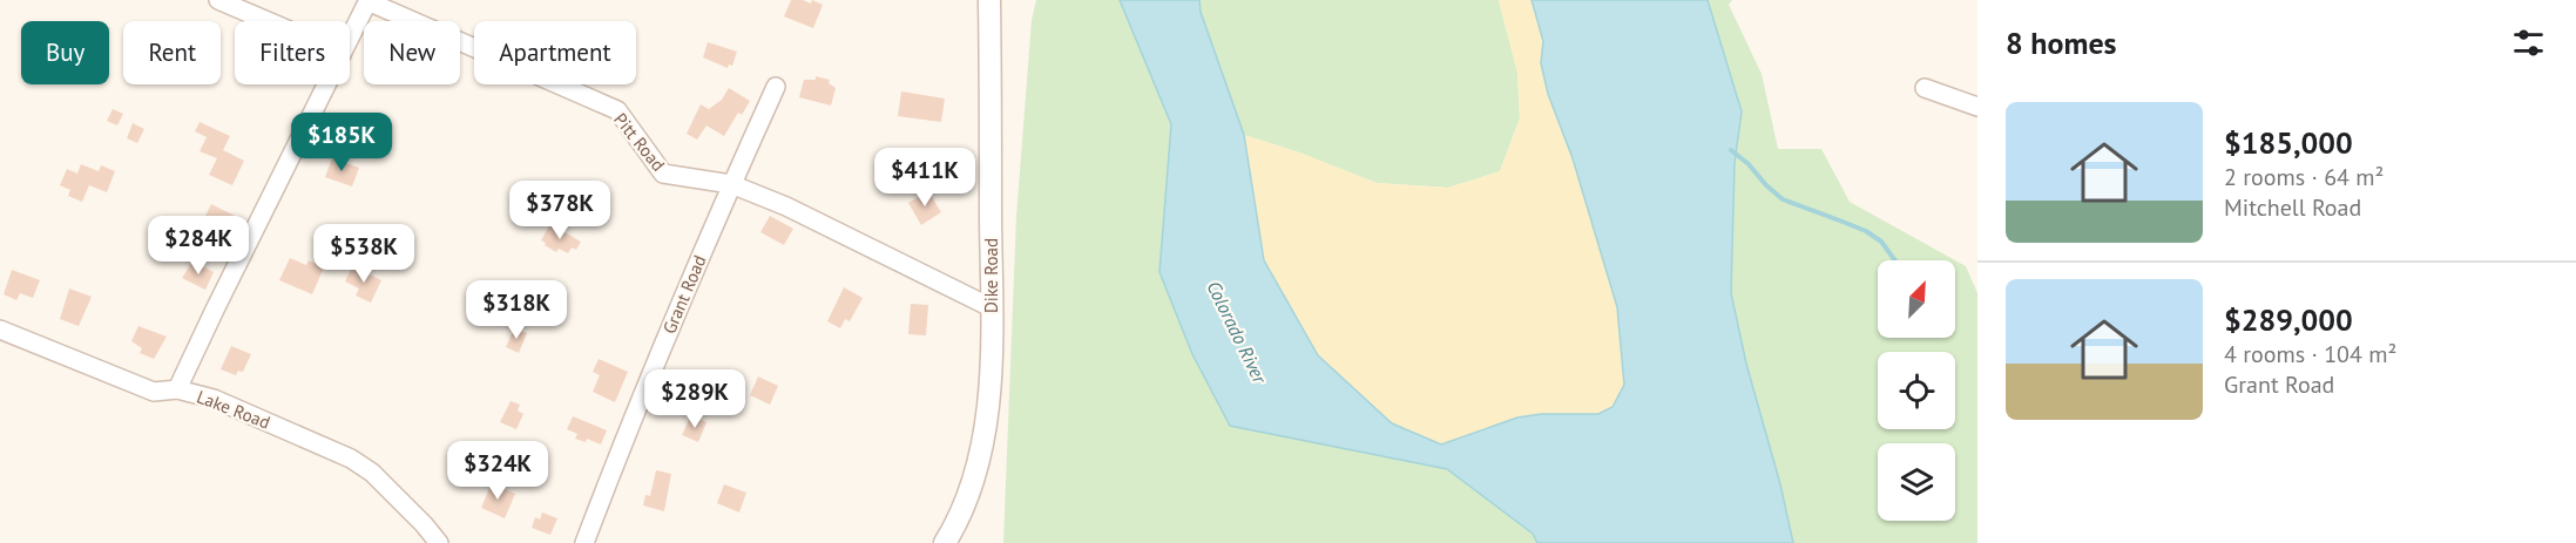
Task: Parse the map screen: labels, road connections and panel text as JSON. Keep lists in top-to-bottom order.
{
  "streets": {
    "street": [
      "Pitt Road",
      "Dike Road",
      "Grant Road",
      "Lake Road"
    ]
  },
  "crossings": [
    ["Pitt Road", "Dike Road"],
    ["Pitt Road", "Grant Road"]
  ],
  "water": ["Colorado River"],
  "north": "top right",
  "page": {
    "heading": "8 homes",
    "chip": [
      "Buy",
      "Rent",
      "Filters",
      "New",
      "Apartment"
    ],
    "list": [
      {
        "name": "$185,000",
        "note": "2 rooms · 64 m² · Mitchell Road"
      },
      {
        "name": "$289,000",
        "note": "4 rooms · 104 m² · Grant Road"
      }
    ],
    "price": [
      "$185K",
      "$411K",
      "$378K",
      "$284K",
      "$538K",
      "$318K",
      "$289K",
      "$324K"
    ]
  }
}
